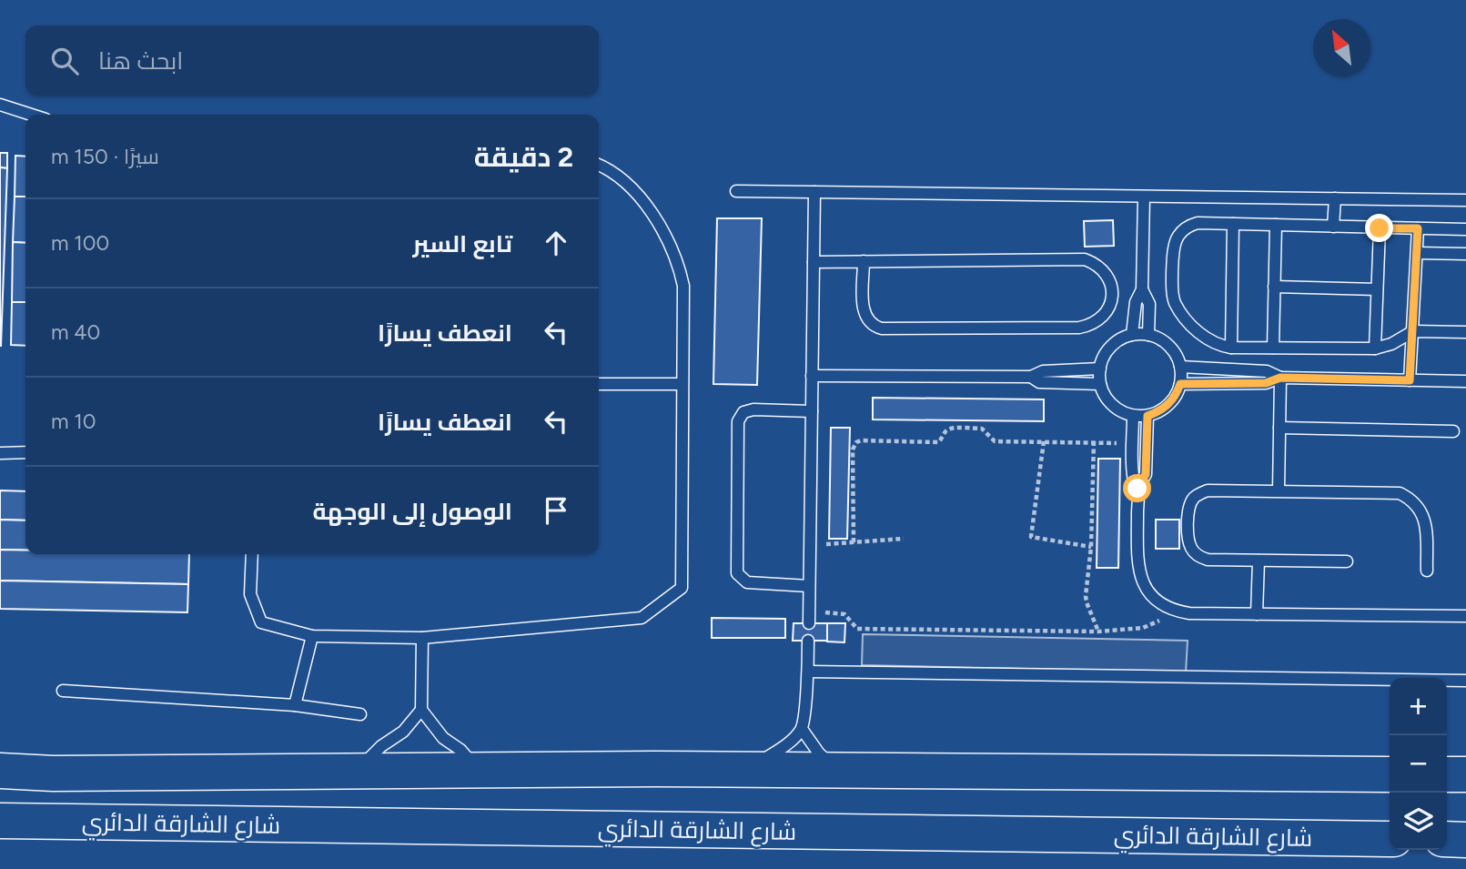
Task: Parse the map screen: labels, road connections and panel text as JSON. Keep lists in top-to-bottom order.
{
  "streets": {
    "highway": ["شارع الشارقة الدائري"]
  },
  "north": "top left",
  "page": {
    "search": "ابحث هنا",
    "heading": ["2 دقيقة", "سيرًا · 150 m"],
    "list": [
      ["تابع السير", "100 m"],
      ["انعطف يسارًا", "40 m"],
      ["انعطف يسارًا", "10 m"],
      "الوصول إلى الوجهة"
    ],
    "map_buttons": ["+", "−"]
  }
}
